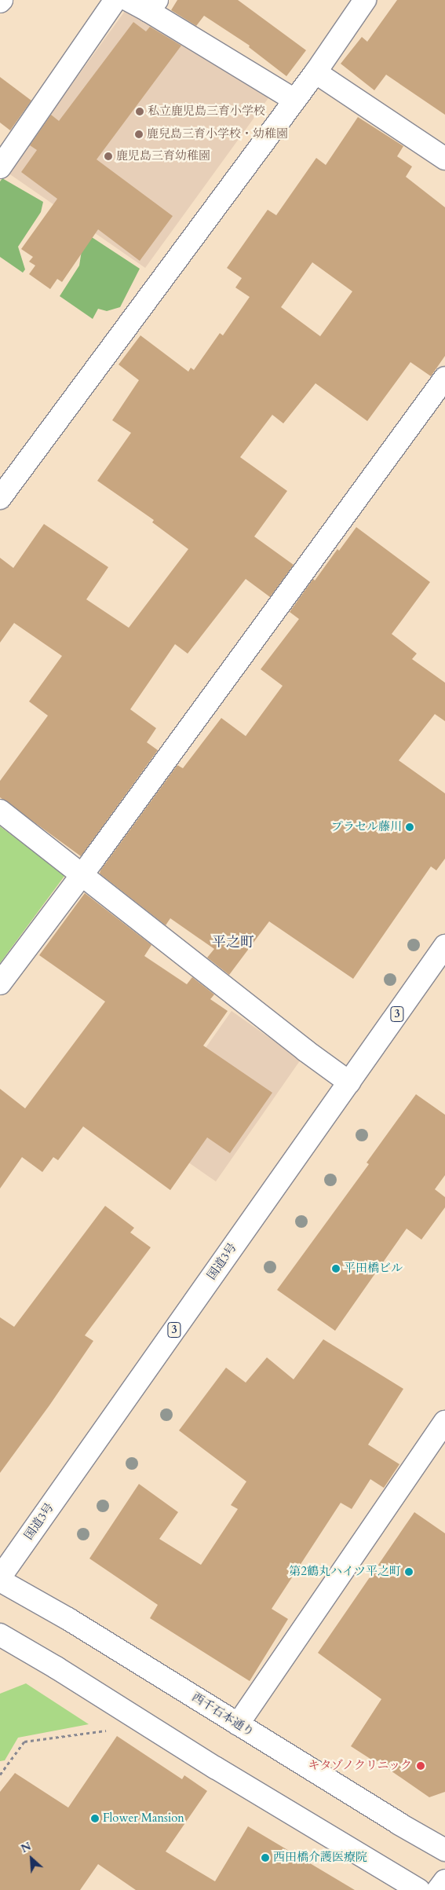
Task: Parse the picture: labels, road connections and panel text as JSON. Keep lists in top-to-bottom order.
{
  "streets": {
    "main road": ["3", "国道3号", "西千石本通り"]
  },
  "districts": ["平之町"],
  "places": [
    "私立鹿児島三育小学校",
    "鹿兒島三育小学校・幼稚園",
    "鹿児島三育幼稚園",
    "プラセル藤川",
    "平田橋ビル",
    "第2鶴丸ハイツ平之町",
    "キタゾノクリニック",
    "Flower Mansion",
    "西田橋介護医療院"
  ],
  "north": "top left"
}
